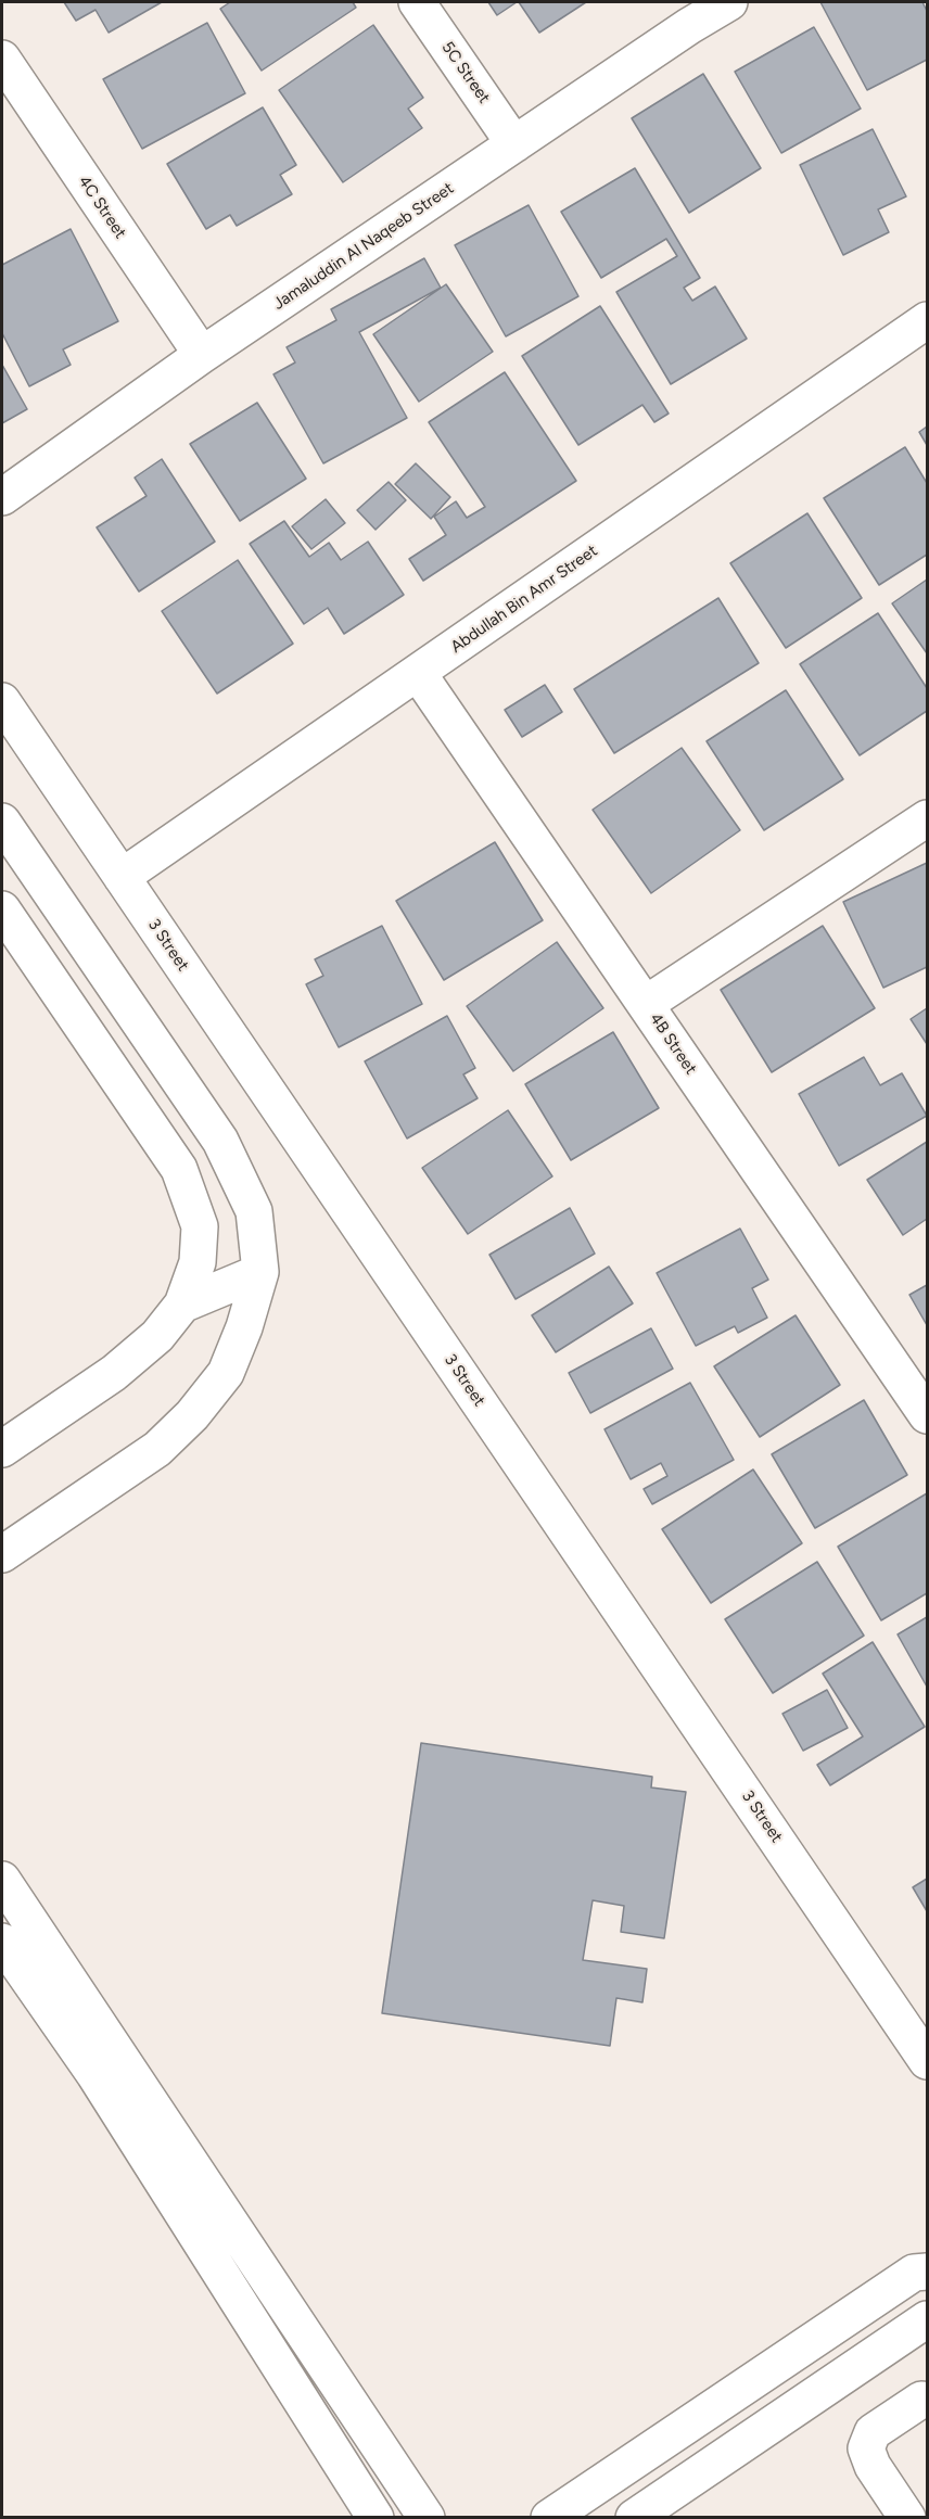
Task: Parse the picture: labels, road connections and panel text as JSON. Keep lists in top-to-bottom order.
{
  "streets": {
    "street": [
      "5C Street",
      "4C Street",
      "Jamaluddin Al Naqeeb Street",
      "Abdullah Bin Amr Street",
      "3 Street",
      "4B Street"
    ]
  },
  "crossings": [
    ["5C Street", "Jamaluddin Al Naqeeb Street"],
    ["4C Street", "Jamaluddin Al Naqeeb Street"],
    ["Abdullah Bin Amr Street", "3 Street"],
    ["Abdullah Bin Amr Street", "4B Street"]
  ]
}
